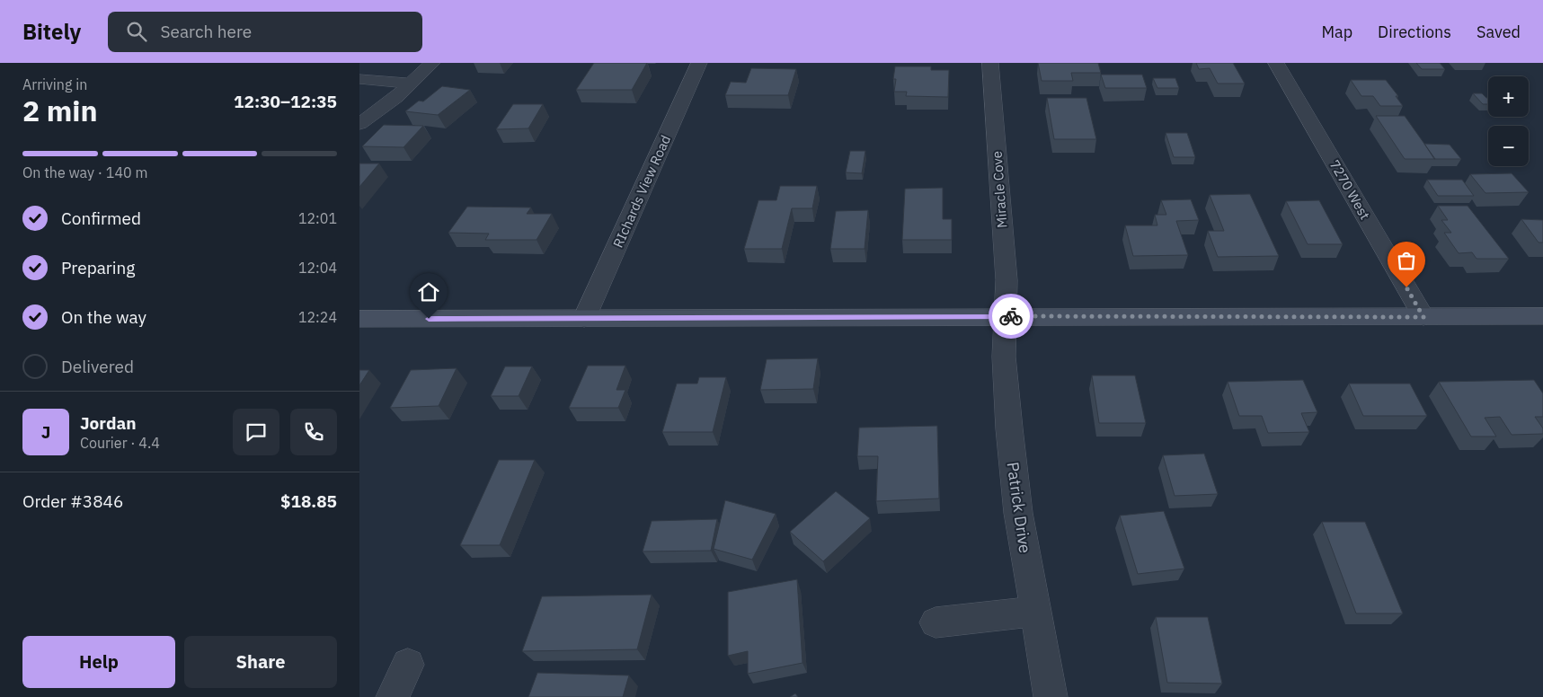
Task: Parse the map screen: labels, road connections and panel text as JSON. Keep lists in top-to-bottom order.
{
  "streets": {
    "street": [
      "Miracle Cove",
      "7270 West",
      "RIchards View Road",
      "Patrick Drive"
    ]
  },
  "crossings": [
    ["Miracle Cove", "Patrick Drive"]
  ],
  "page": {
    "header": "Bitely",
    "search": "Search here",
    "nav": ["Map", "Directions", "Saved"],
    "heading": ["2 min", "Arriving in", "12:30–12:35"],
    "panel": [
      "Jordan",
      "Courier · 4.4",
      "Order #3846",
      "$18.85"
    ],
    "map_buttons": ["+", "−"],
    "bar": "On the way · 140 m",
    "list": [
      ["Confirmed", "12:01"],
      ["Preparing", "12:04"],
      ["On the way", "12:24"],
      "Delivered"
    ],
    "round": "J",
    "buttons": ["Help", "Share"]
  }
}
